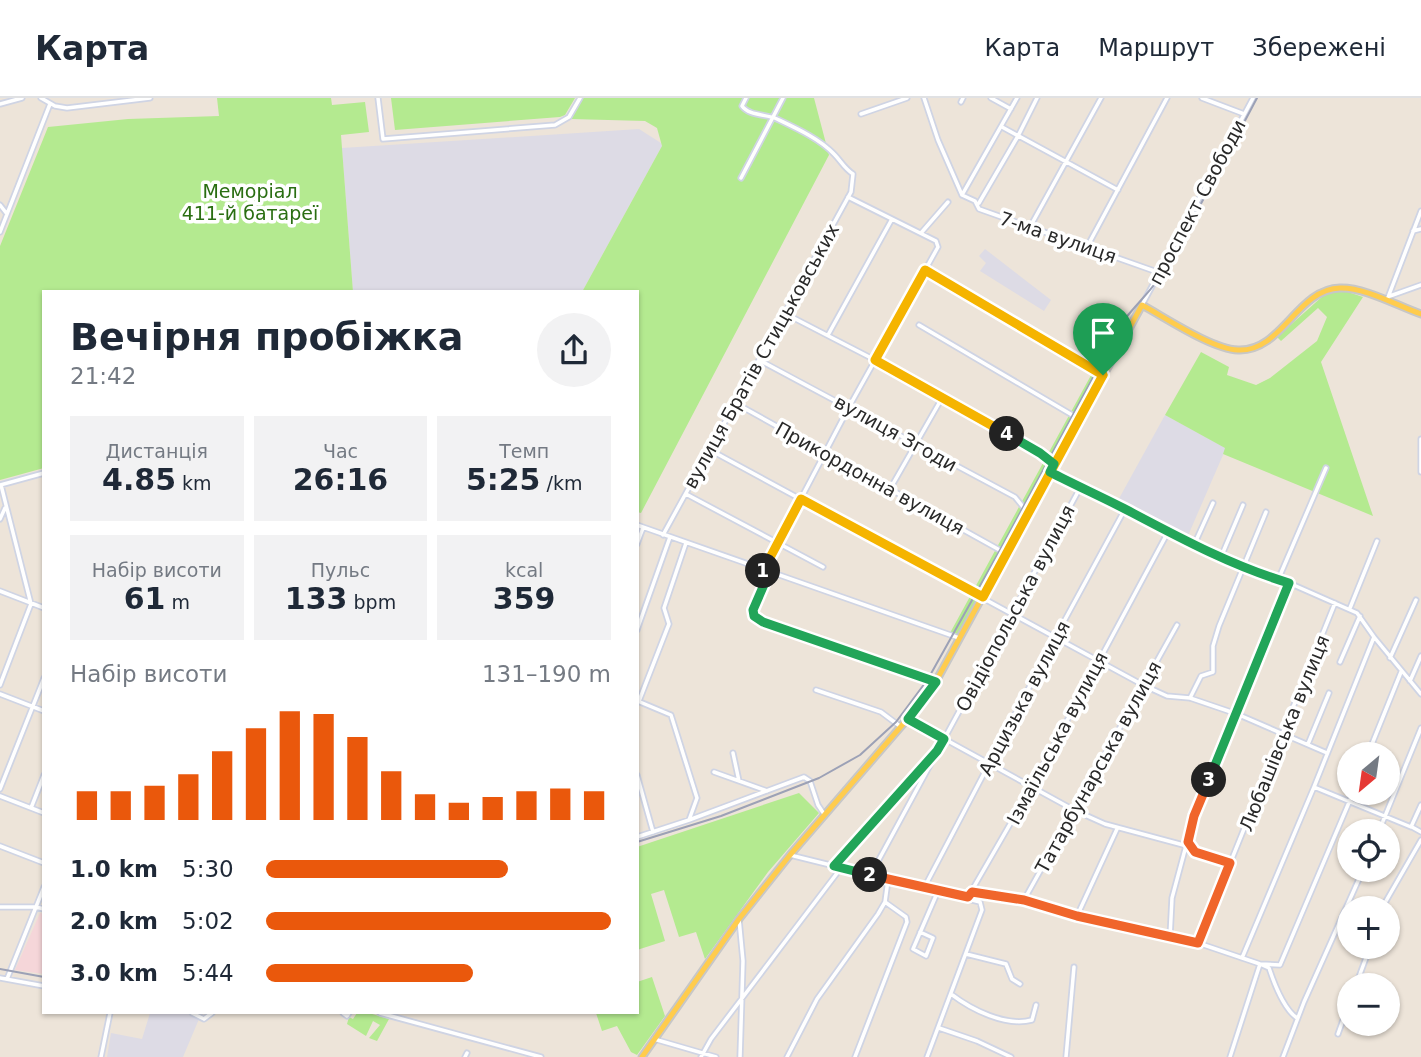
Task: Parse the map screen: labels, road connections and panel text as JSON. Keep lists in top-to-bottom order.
{
  "streets": {
    "street": [
      "проспект Свободи",
      "7-ма вулиця",
      "вулиця Братів Стицьковських",
      "вулиця Згоди",
      "Прикордонна вулиця",
      "Овідіопольська вулиця",
      "Арцизька вулиця",
      "Любашівська вулиця",
      "Ізмаїльська вулиця",
      "Татарбунарська вулиця"
    ]
  },
  "crossings": [
    ["проспект Свободи", "7-ма вулиця"],
    ["вулиця Братів Стицьковських", "вулиця Згоди"],
    ["вулиця Братів Стицьковських", "Прикордонна вулиця"]
  ],
  "parks": ["Меморіал 411-й батареї"],
  "north": "bottom left",
  "page": {
    "header": "Карта",
    "nav": ["Карта", "Маршрут", "Збережені"],
    "heading": ["Вечірня пробіжка", "21:42"],
    "stats": [
      ["Дистанція", "4.85 km"],
      ["Час", "26:16"],
      ["Темп", "5:25 /km"],
      ["Набір висоти", "61 m"],
      ["Пульс", "133 bpm"],
      ["kcal", "359"]
    ],
    "pins": [
      "4",
      "1",
      "3",
      "2"
    ],
    "chart": ["Набір висоти", "131–190 m"],
    "map_buttons": ["+", "−"],
    "list": [
      {
        "name": "1.0 km",
        "note": "5:30"
      },
      {
        "name": "2.0 km",
        "note": "5:02"
      },
      {
        "name": "3.0 km",
        "note": "5:44"
      }
    ]
  }
}
